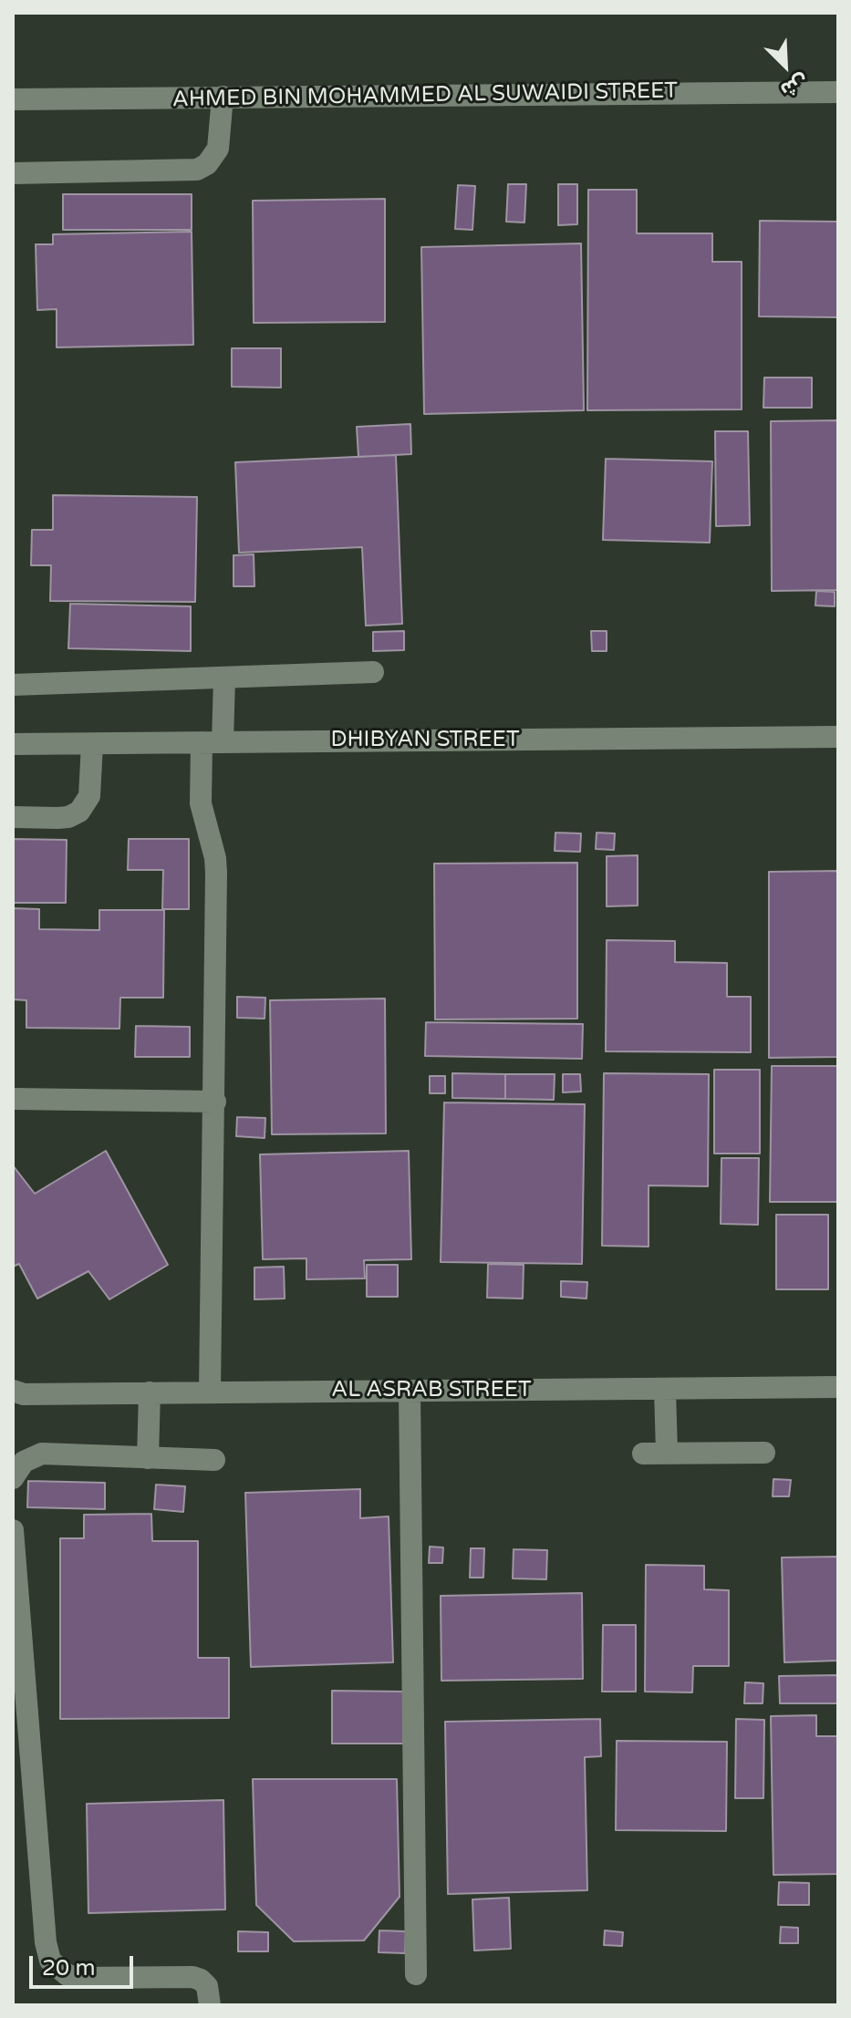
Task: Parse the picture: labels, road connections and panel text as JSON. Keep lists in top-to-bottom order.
{
  "streets": {
    "street": ["AHMED BIN MOHAMMED AL SUWAIDI STREET", "DHIBYAN STREET", "AL ASRAB STREET"]
  },
  "scale_bar": "20 m",
  "north": "bottom right"
}
